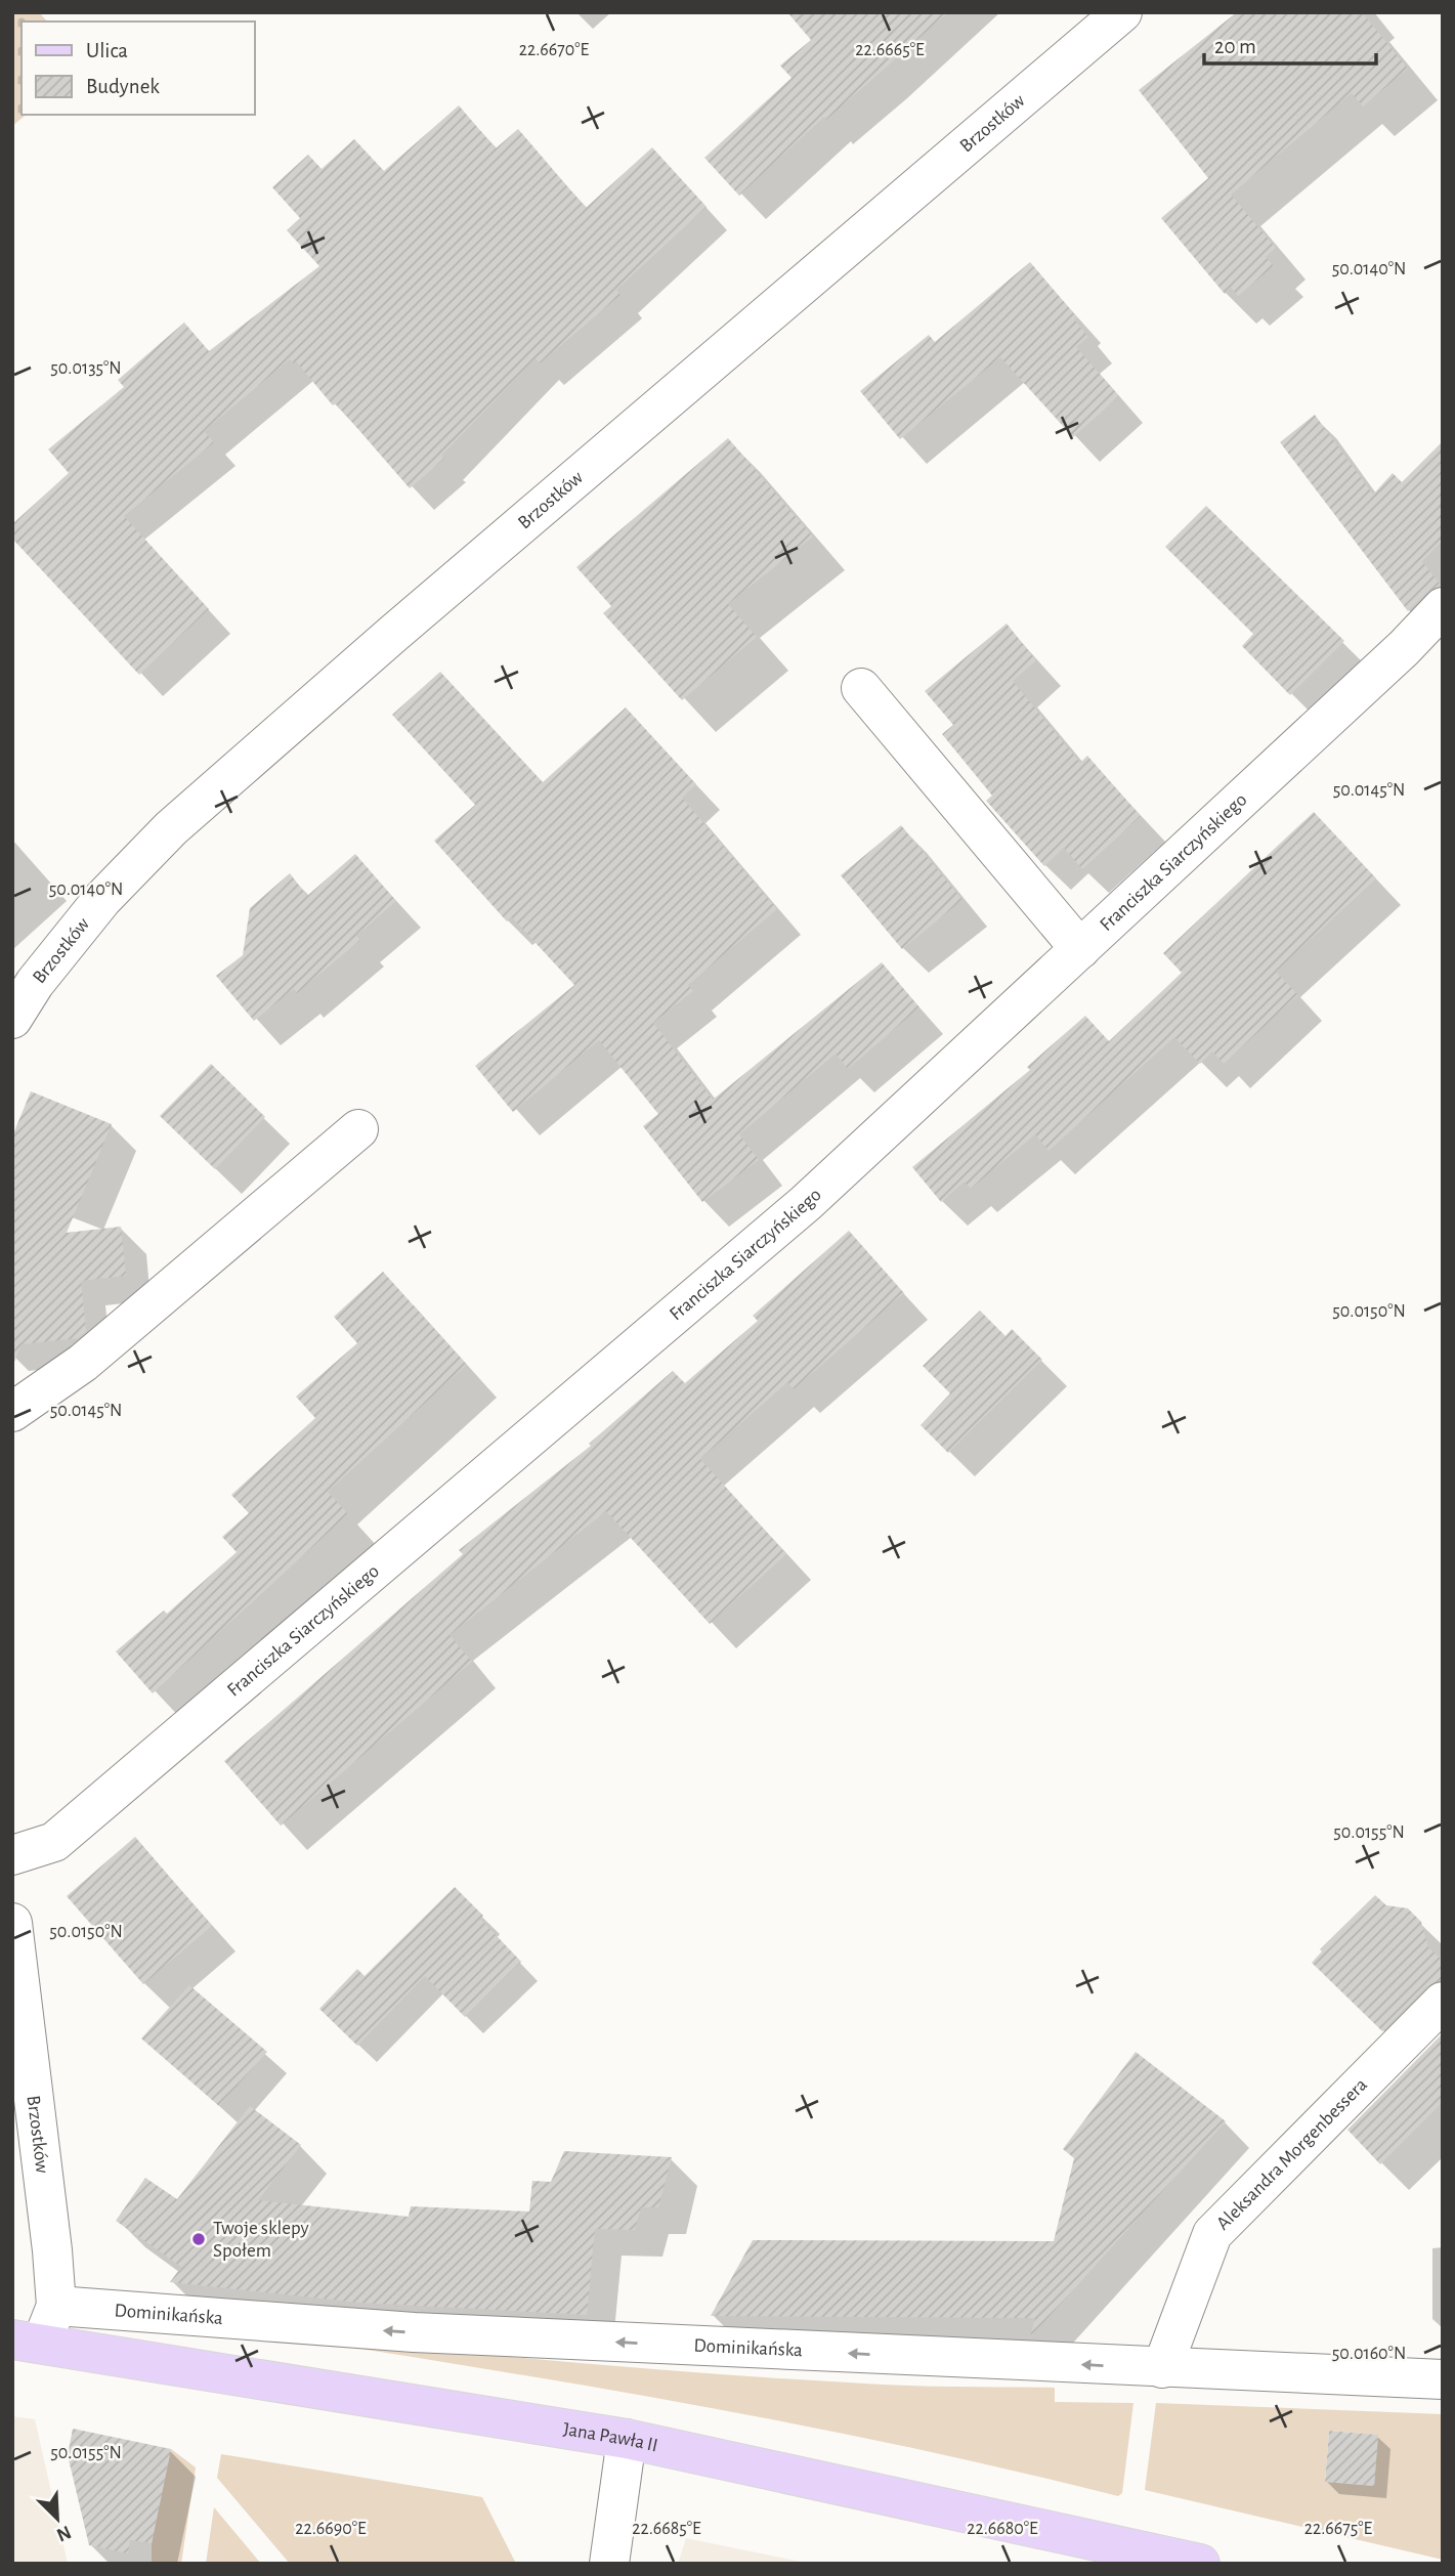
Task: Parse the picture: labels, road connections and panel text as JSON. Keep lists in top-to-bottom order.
{
  "streets": {
    "main road": ["Jana Pawła II"],
    "street": [
      "Brzostków",
      "Franciszka Siarczyńskiego",
      "Aleksandra Morgenbessera",
      "Dominikańska"
    ]
  },
  "crossings": [
    ["Brzostków", "Dominikańska"],
    ["Brzostków", "Jana Pawła II"],
    ["Aleksandra Morgenbessera", "Dominikańska"]
  ],
  "one_way": ["Dominikańska"],
  "places": ["Twoje sklepy Społem"],
  "legend": ["Ulica", "Budynek"],
  "scale_bar": "20 m",
  "north": "bottom right",
  "coordinates": [
    "22.6670°E",
    "22.6665°E",
    "50.0140°N",
    "50.0135°N",
    "50.0145°N",
    "50.0150°N",
    "50.0155°N",
    "50.0160°N",
    "22.6690°E",
    "22.6685°E",
    "22.6680°E",
    "22.6675°E"
  ]
}
